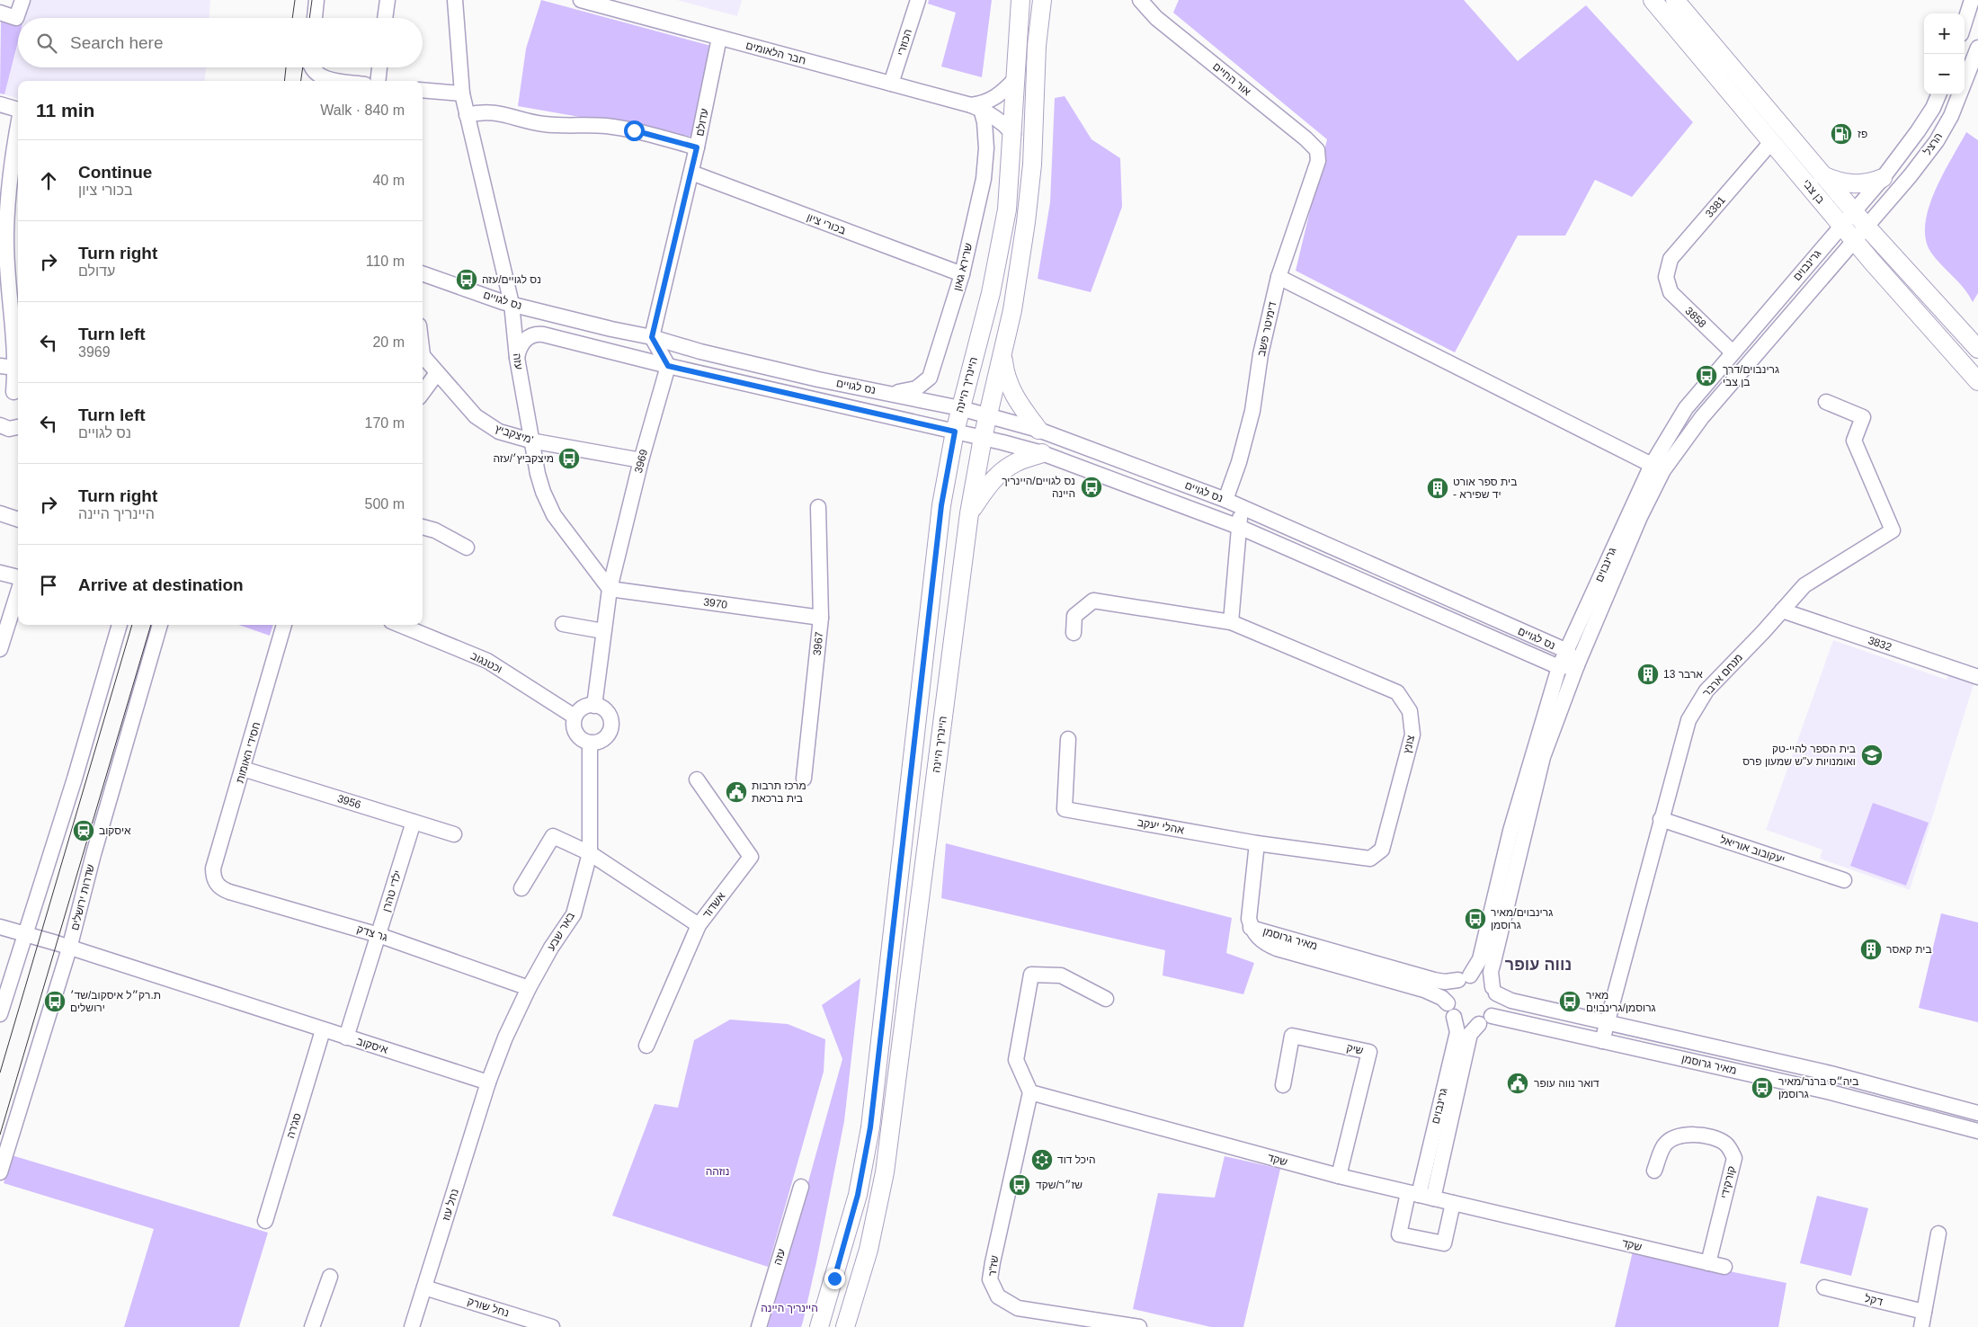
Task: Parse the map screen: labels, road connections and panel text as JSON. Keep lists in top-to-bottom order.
{
  "streets": {
    "main road": ["בן צבי", "היינריך היינה"],
    "street": [
      "הכוזרי",
      "חבר הלאומים",
      "אור החיים",
      "עדולם",
      "הרצל",
      "3381",
      "בכורי ציון",
      "גרינבוים",
      "שרירא גאון",
      "נס לגויים",
      "3858",
      "דימיטר פשב",
      "עזה",
      "מיצקביץ'",
      "3969",
      "3970",
      "3967",
      "3832",
      "וכטנגוב",
      "מנחם ארבר",
      "צונץ",
      "חסידי האומות",
      "3956",
      "אהלי יעקב",
      "יעקובוב אוריאל",
      "ילדי טהרן",
      "שדרות ירושלים",
      "אשדוד",
      "באר שבע",
      "גר צדק",
      "מאיר גרוסמן",
      "איסקוב",
      "שיק",
      "סג'רה",
      "שקד",
      "קורקידי",
      "נחל עוז",
      "שז\"ר",
      "דקל",
      "נחל שורק"
    ]
  },
  "crossings": [
    ["הכוזרי", "חבר הלאומים"],
    ["חבר הלאומים", "עדולם"],
    ["חבר הלאומים", "שרירא גאון"],
    ["חבר הלאומים", "היינריך היינה"],
    ["אור החיים", "דימיטר פשב"],
    ["עדולם", "בכורי ציון"],
    ["עדולם", "נס לגויים"],
    ["הרצל", "בן צבי"],
    ["הרצל", "גרינבוים"],
    ["בן צבי", "3381"],
    ["בן צבי", "גרינבוים"],
    ["3381", "3858"],
    ["בכורי ציון", "שרירא גאון"],
    ["גרינבוים", "נס לגויים"],
    ["גרינבוים", "3858"],
    ["גרינבוים", "מאיר גרוסמן"],
    ["גרינבוים", "שקד"],
    ["שרירא גאון", "נס לגויים"],
    ["נס לגויים", "דימיטר פשב"],
    ["נס לגויים", "עזה"],
    ["נס לגויים", "היינריך היינה"],
    ["נס לגויים", "3969"],
    ["עזה", "מיצקביץ'"],
    ["עזה", "3969"],
    ["עזה", "3970"],
    ["מיצקביץ'", "3969"],
    ["3969", "3970"],
    ["3970", "3967"],
    ["3832", "מנחם ארבר"],
    ["וכטנגוב", "באר שבע"],
    ["מנחם ארבר", "יעקובוב אוריאל"],
    ["מנחם ארבר", "מאיר גרוסמן"],
    ["צונץ", "אהלי יעקב"],
    ["חסידי האומות", "3956"],
    ["חסידי האומות", "גר צדק"],
    ["3956", "ילדי טהרן"],
    ["ילדי טהרן", "גר צדק"],
    ["ילדי טהרן", "איסקוב"],
    ["שדרות ירושלים", "איסקוב"],
    ["באר שבע", "גר צדק"],
    ["באר שבע", "איסקוב"],
    ["באר שבע", "נחל עוז"],
    ["איסקוב", "סג'רה"],
    ["איסקוב", "נחל עוז"],
    ["שיק", "שקד"],
    ["שקד", "קורקידי"],
    ["שקד", "שז\"ר"],
    ["נחל עוז", "נחל שורק"]
  ],
  "districts": ["נווה עופר"],
  "parks": ["נוזהה", "היינריך היינה"],
  "places": {
    "fuel station": ["פז"],
    "bus stop": [
      "נס לגויים/עזה",
      "גרינבוים/דרך בן צבי",
      "מיצקביץ׳/עזה",
      "נס לגויים/היינריך היינה",
      "גרינבוים/מאיר גרוסמן",
      "ת.רק״ל איסקוב/שד׳ ירושלים",
      "מאיר גרוסמן/גרינבוים",
      "ביה״ס ברנר/מאיר גרוסמן",
      "שז״ר/שקד"
    ],
    "building": ["בית ספר אורט - יד שפירא", "ארבר 13", "בית קאסר"],
    "school or university": ["בית הספר להיי-טק ואומנויות ע\"ש שמעון פרס"],
    "public building": ["מרכז תרבות בית ברכאת", "דואר נווה עופר"],
    "station": ["איסקוב"],
    "synagogue": ["היכל דוד"]
  },
  "page": {
    "map_buttons": ["+", "−"],
    "search": "Search here",
    "heading": ["11 min", "Walk · 840 m"],
    "list": [
      ["Continue", "בכורי ציון", "40 m"],
      ["Turn right", "עדולם", "110 m"],
      ["Turn left", "3969", "20 m"],
      ["Turn left", "נס לגויים", "170 m"],
      ["Turn right", "היינריך היינה", "500 m"],
      "Arrive at destination"
    ]
  }
}
